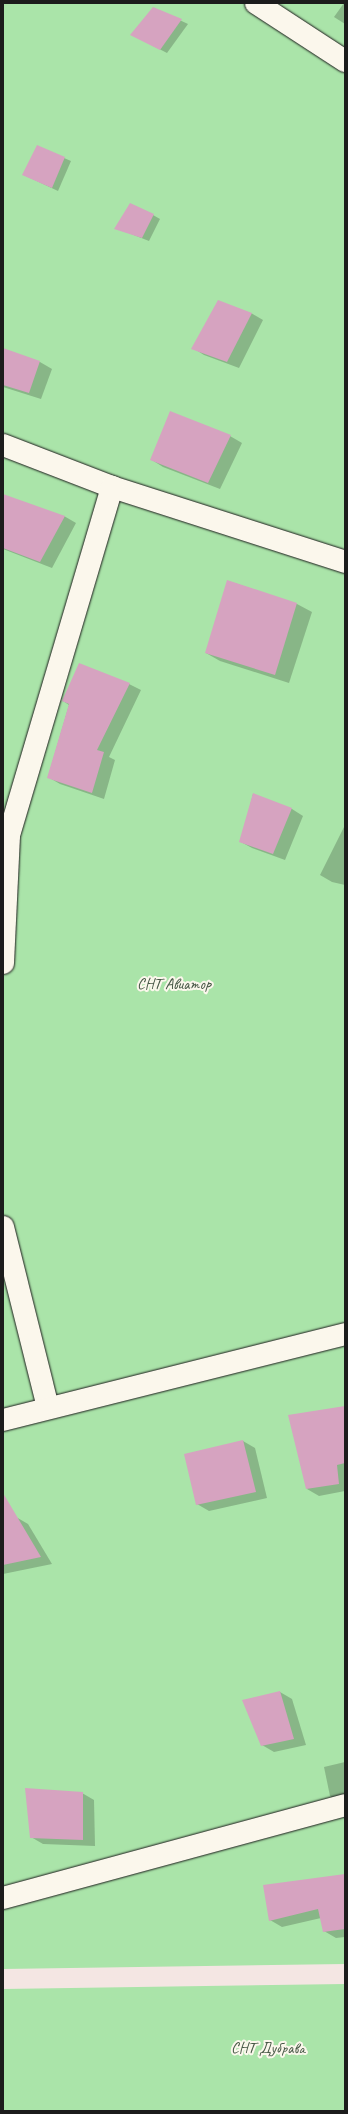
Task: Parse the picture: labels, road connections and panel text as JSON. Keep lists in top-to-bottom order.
{
  "parks": ["СНТ Авиатор", "СНТ Дубрава"]
}
